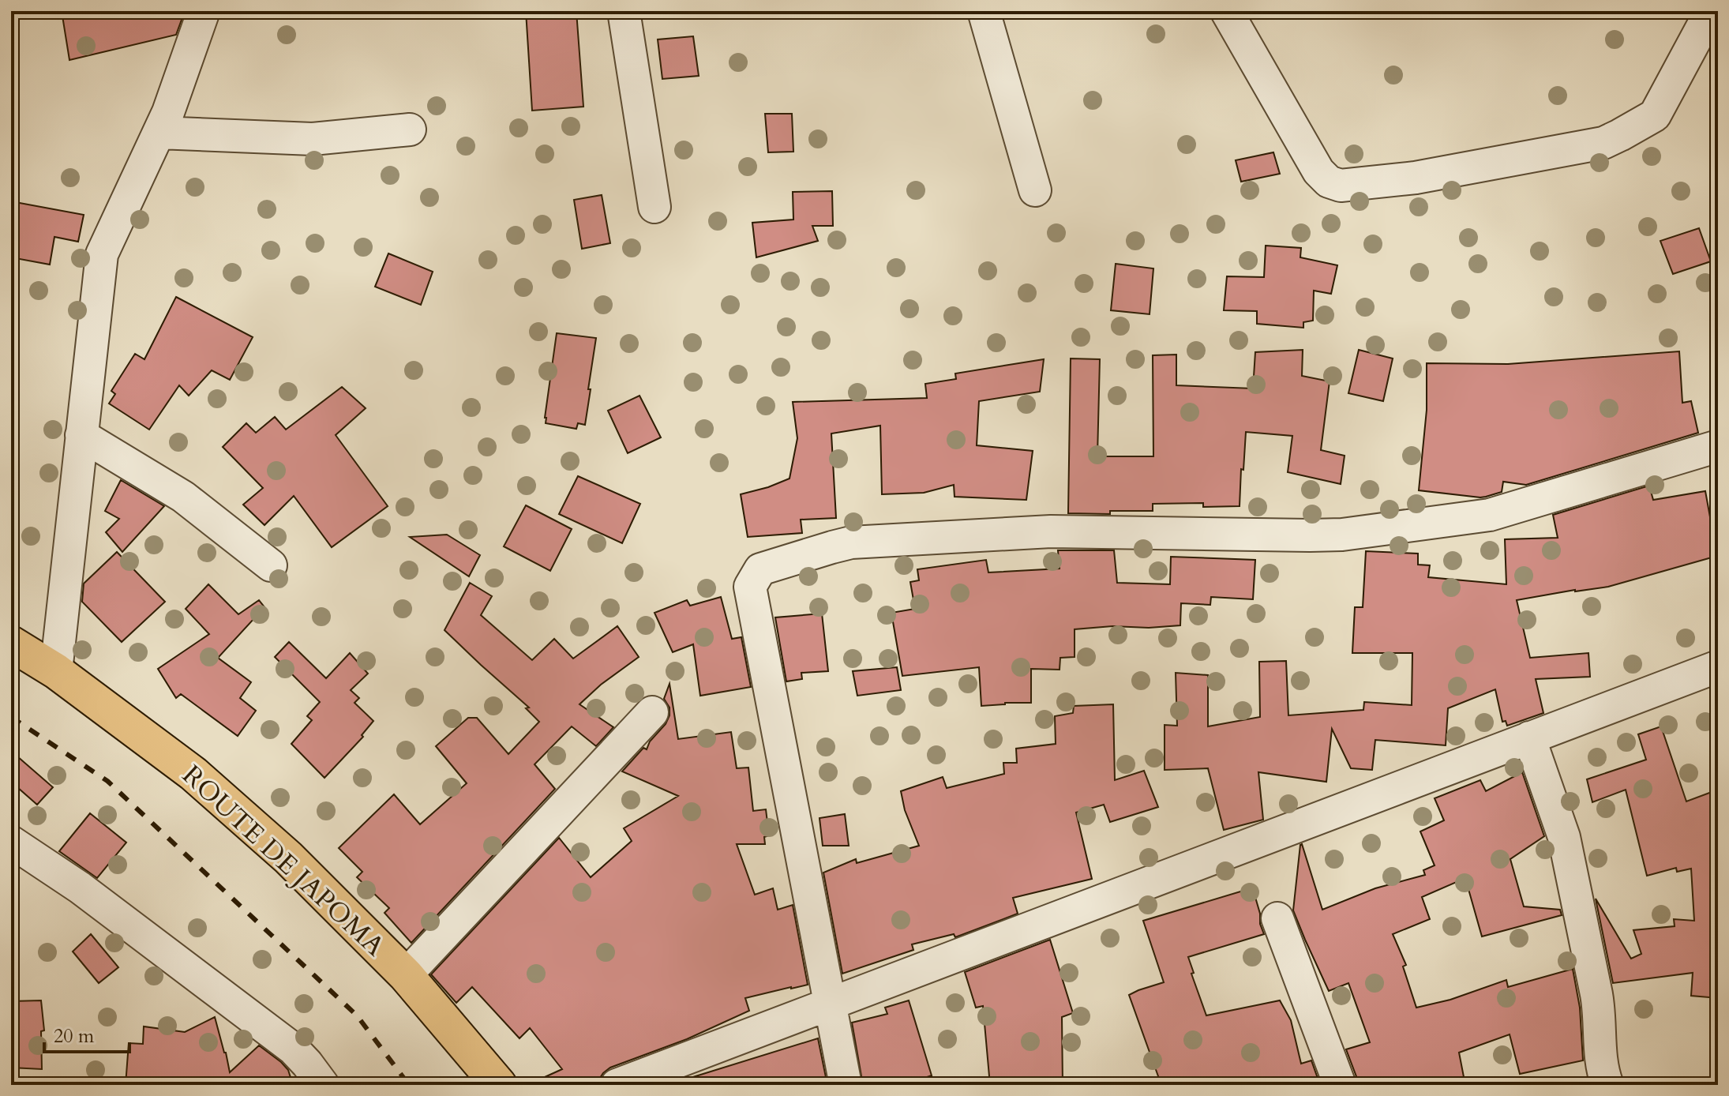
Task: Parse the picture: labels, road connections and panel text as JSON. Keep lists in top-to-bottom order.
{
  "streets": {
    "main road": ["ROUTE DE JAPOMA"]
  },
  "scale_bar": "20 m"
}
